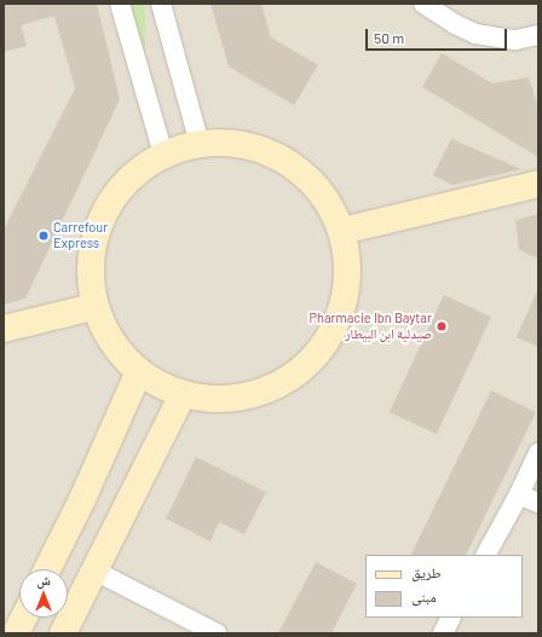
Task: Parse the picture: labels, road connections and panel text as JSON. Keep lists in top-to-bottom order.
{
  "places": ["Carrefour Express", "Pharmacie Ibn Baytar صيدلية ابن البيطار"],
  "legend": ["طريق", "مبنى"],
  "scale_bar": "50 m",
  "north": "top"
}
